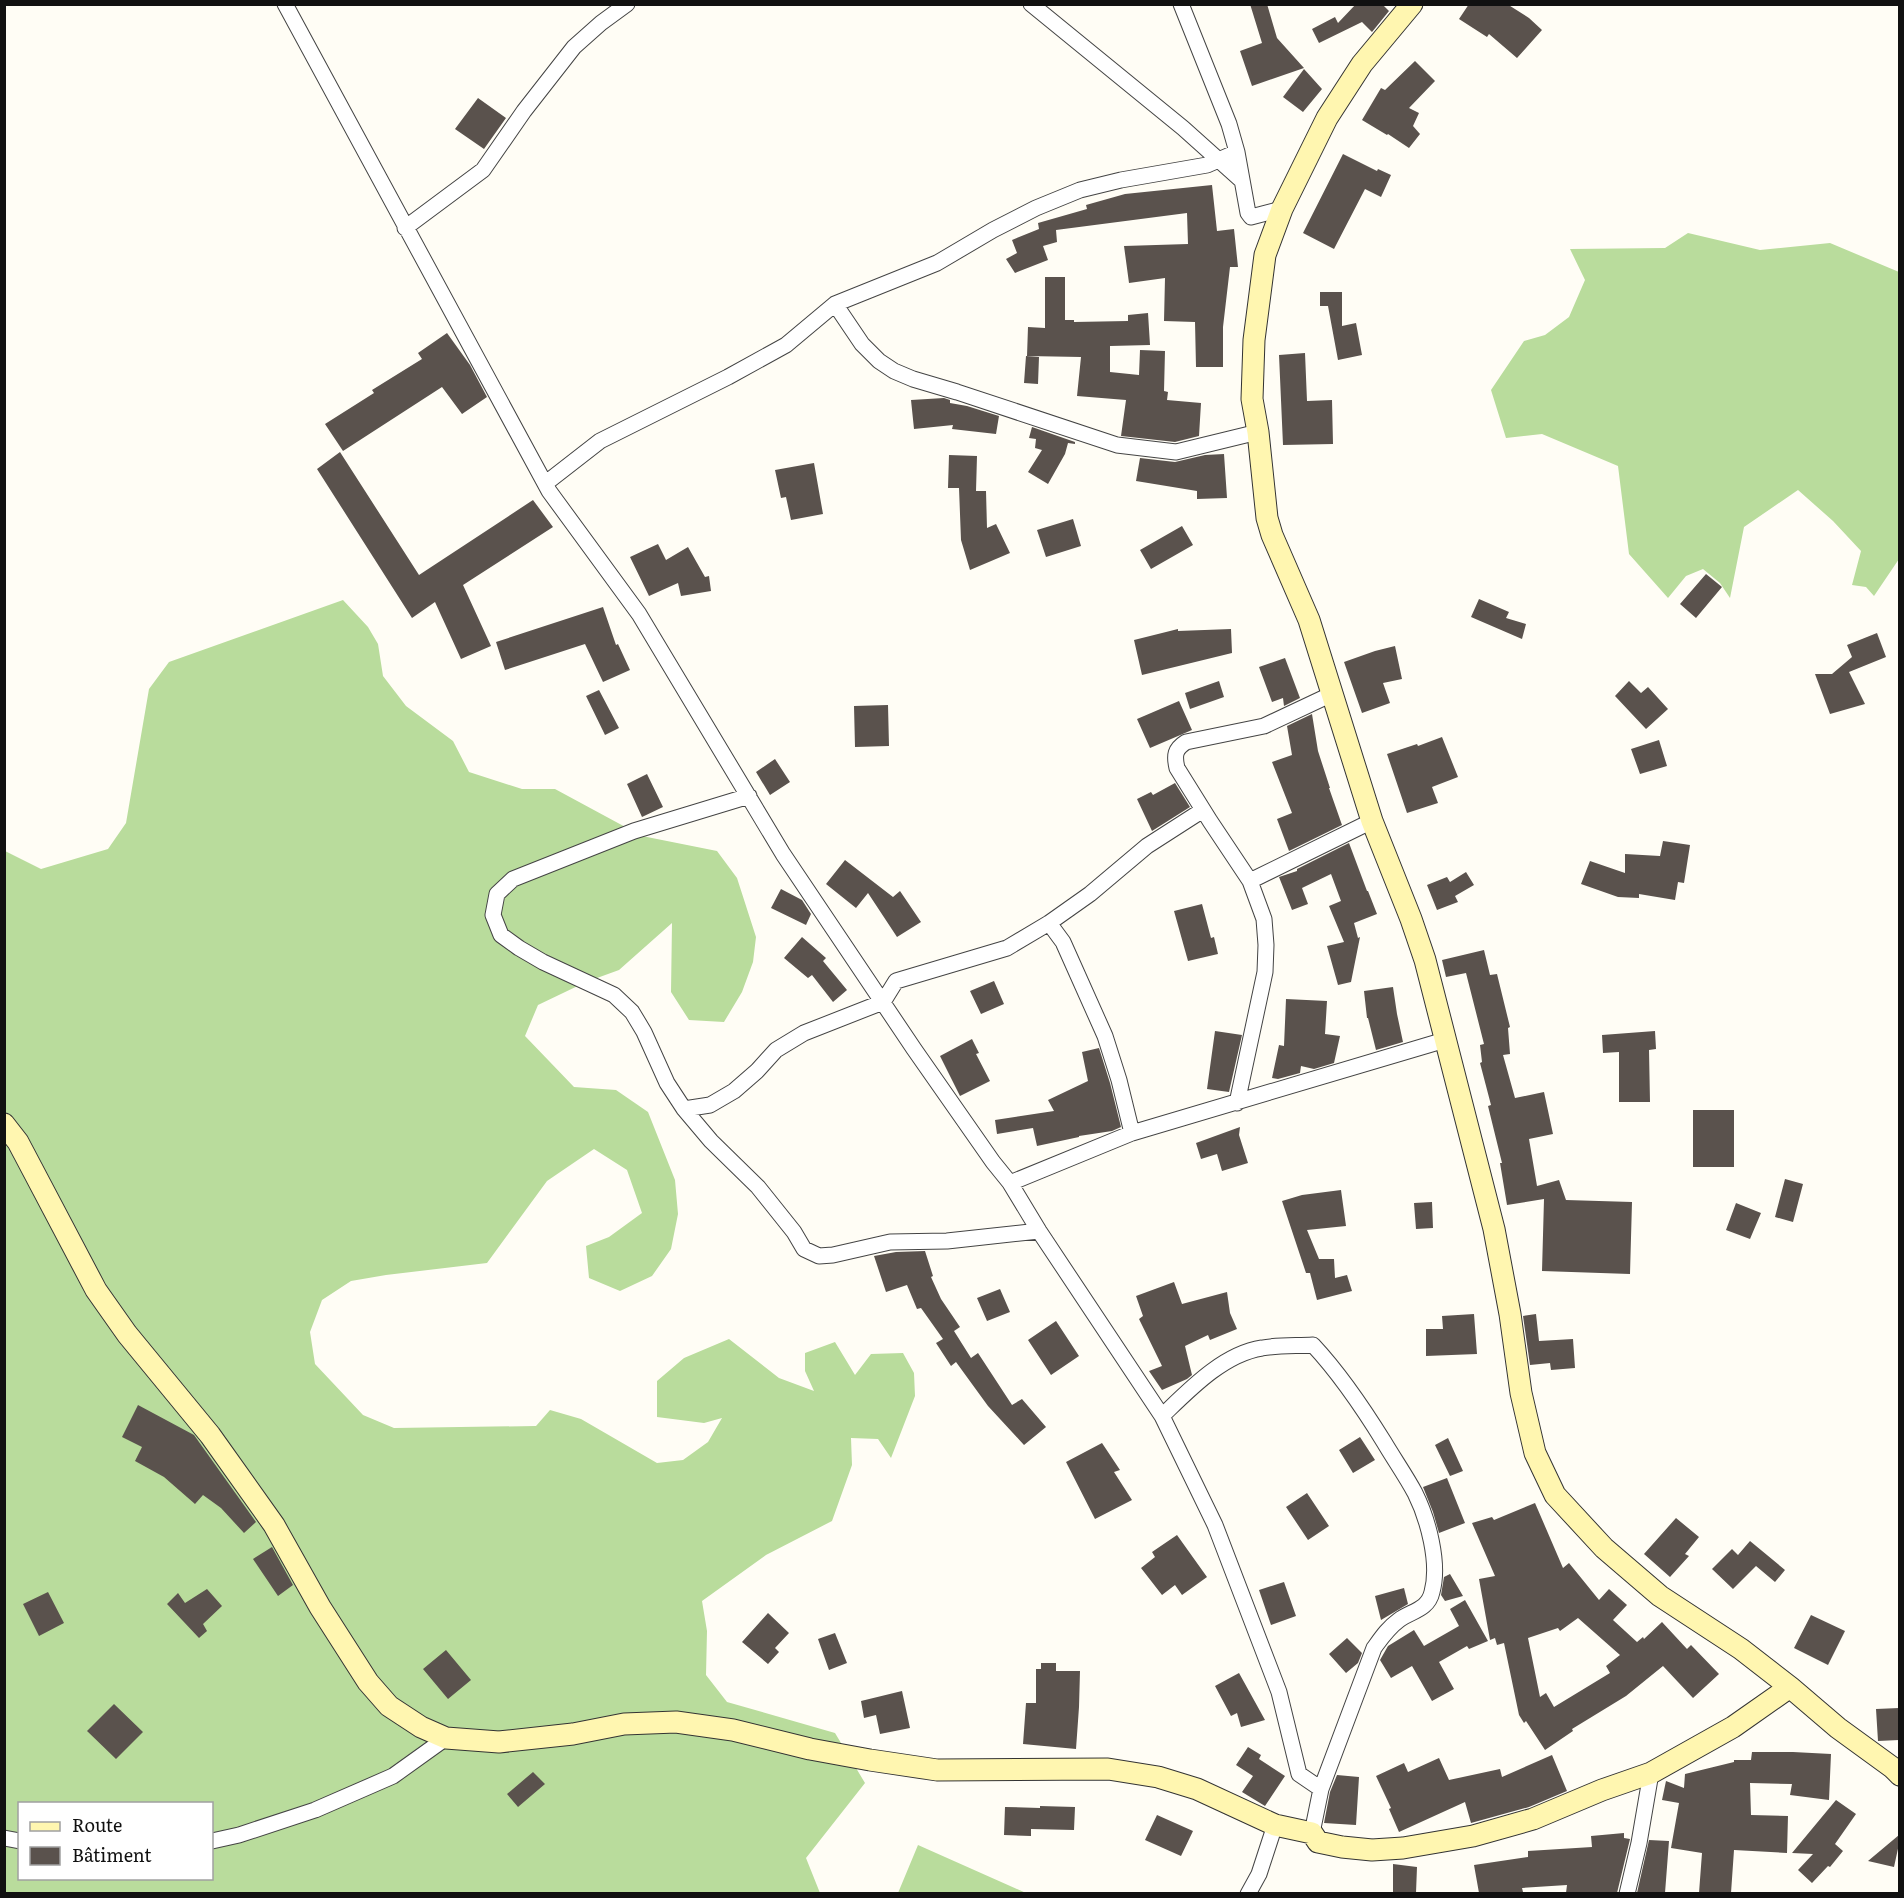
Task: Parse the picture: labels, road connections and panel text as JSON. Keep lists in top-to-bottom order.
{
  "legend": ["Route", "Bâtiment"]
}
